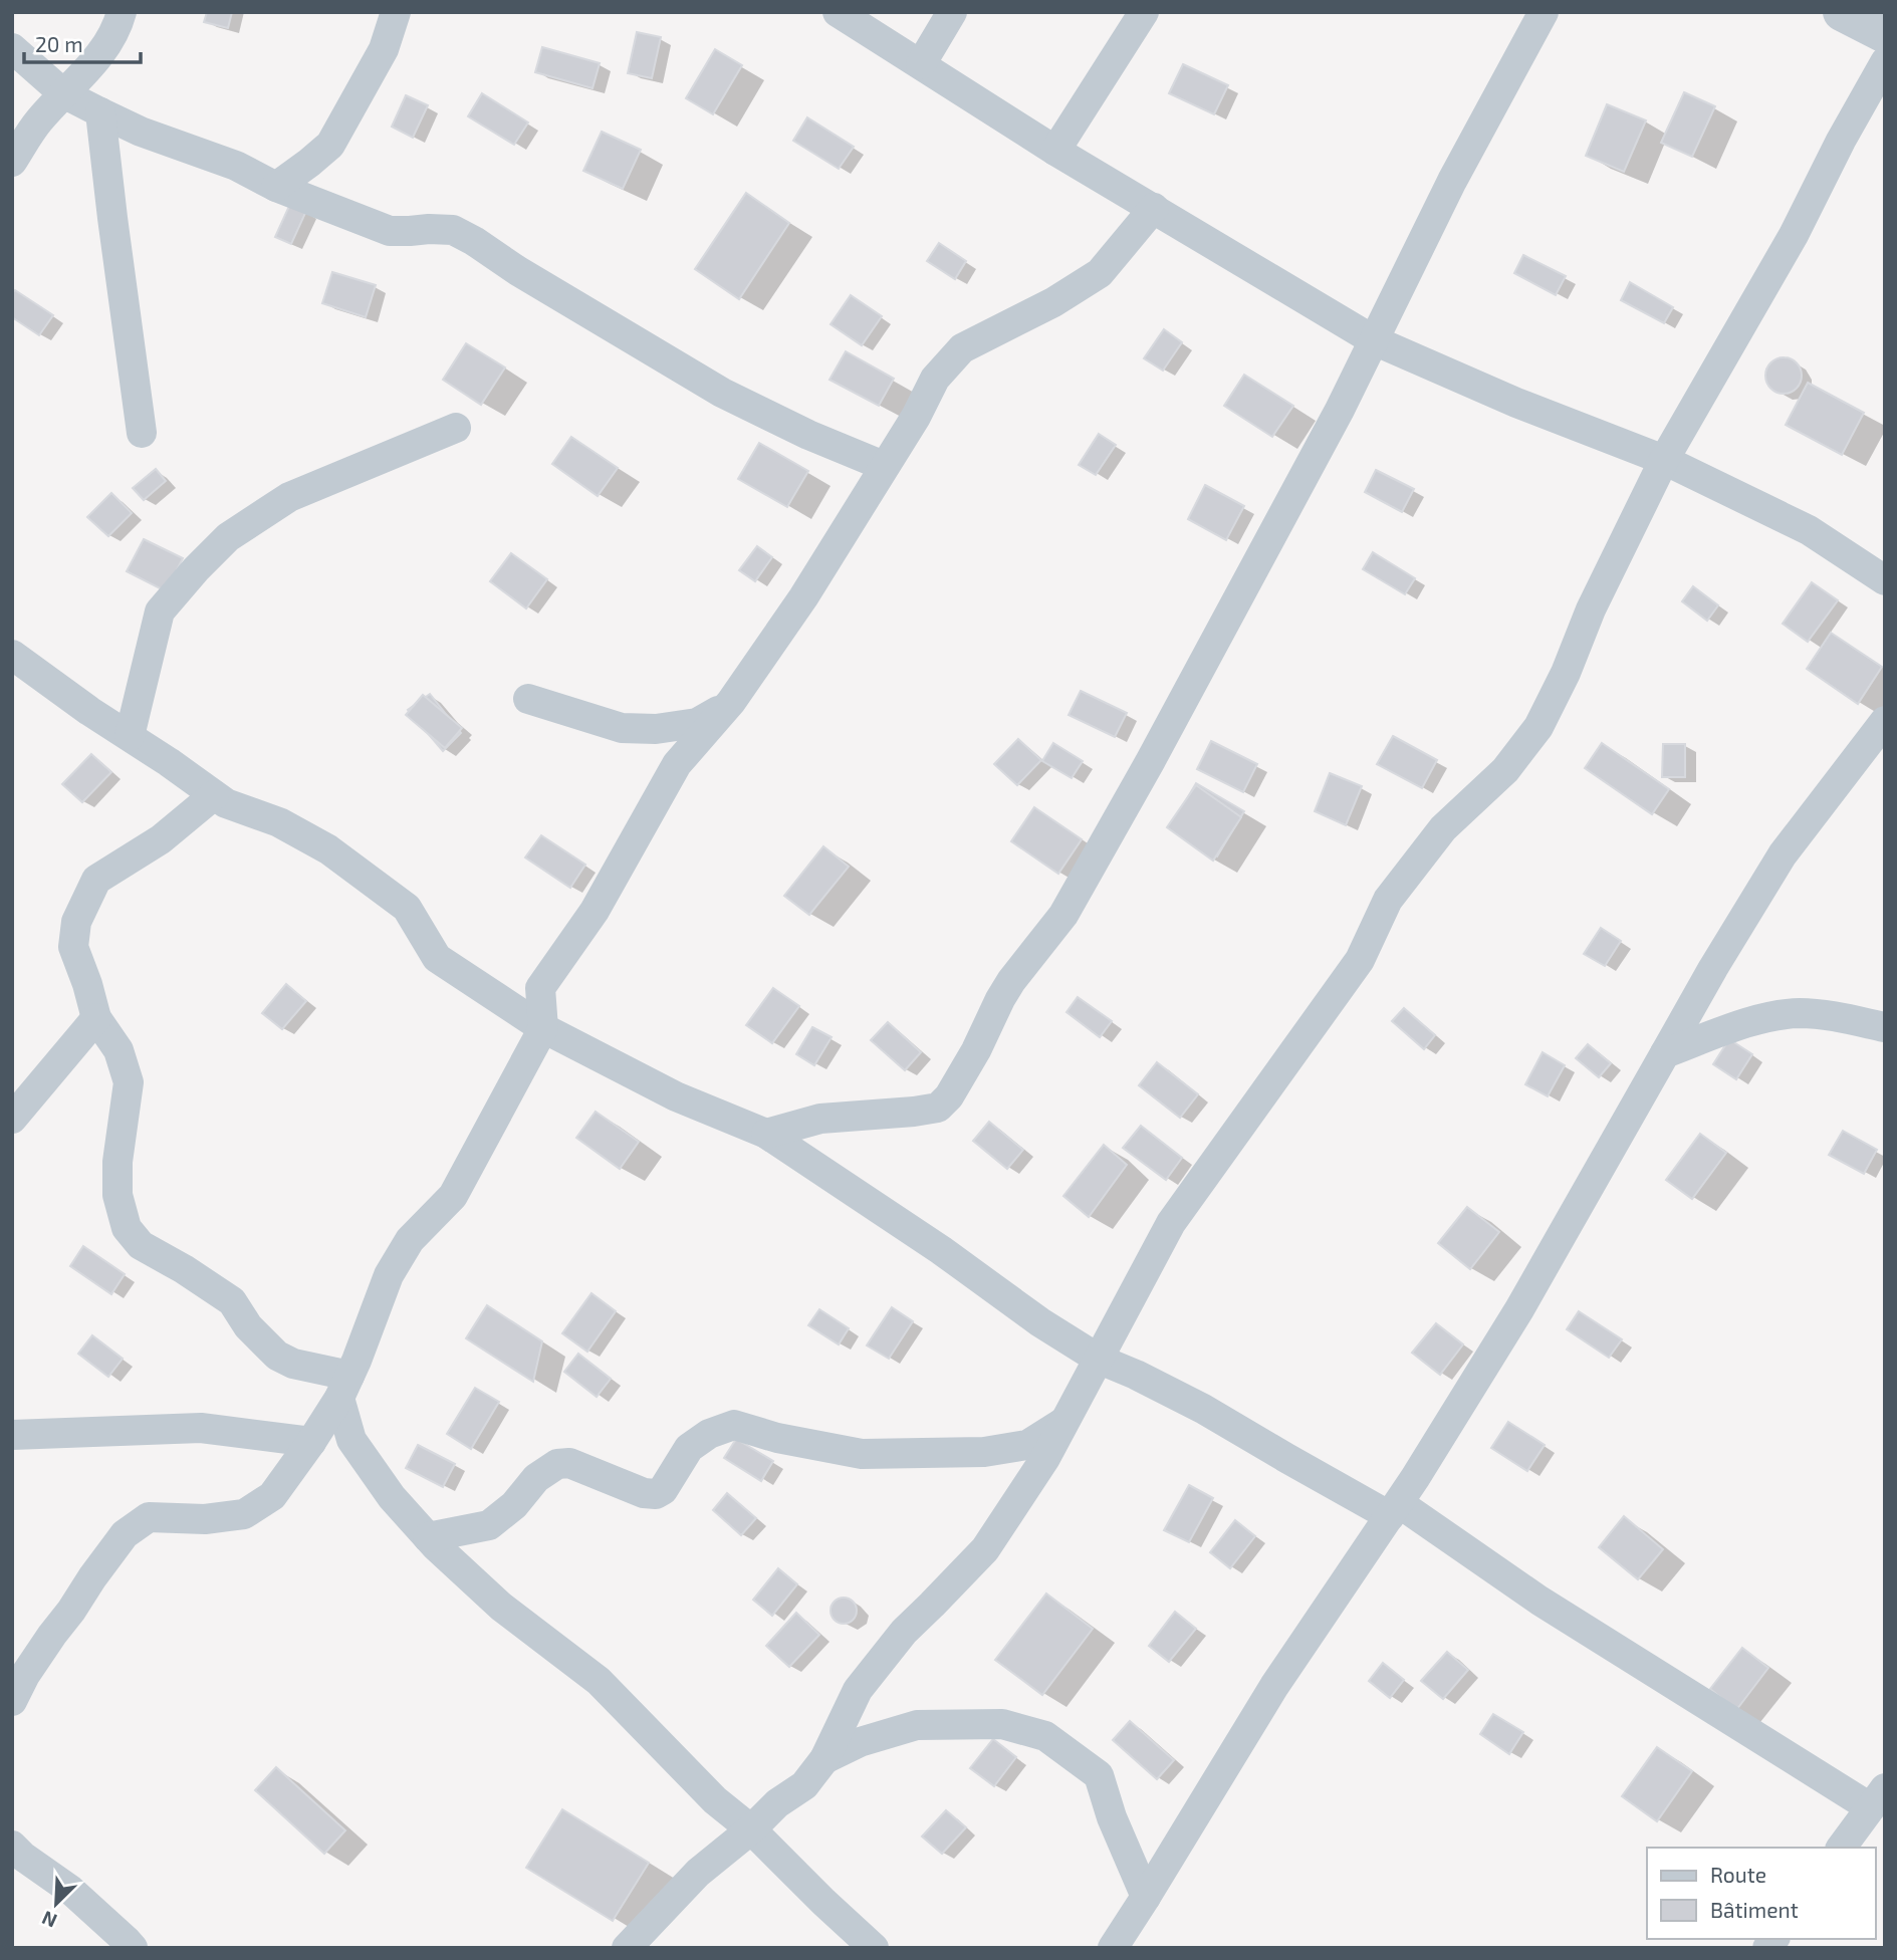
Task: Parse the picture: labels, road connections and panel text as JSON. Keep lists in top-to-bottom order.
{
  "legend": ["Route", "Bâtiment"],
  "scale_bar": "20 m",
  "north": "bottom left"
}
